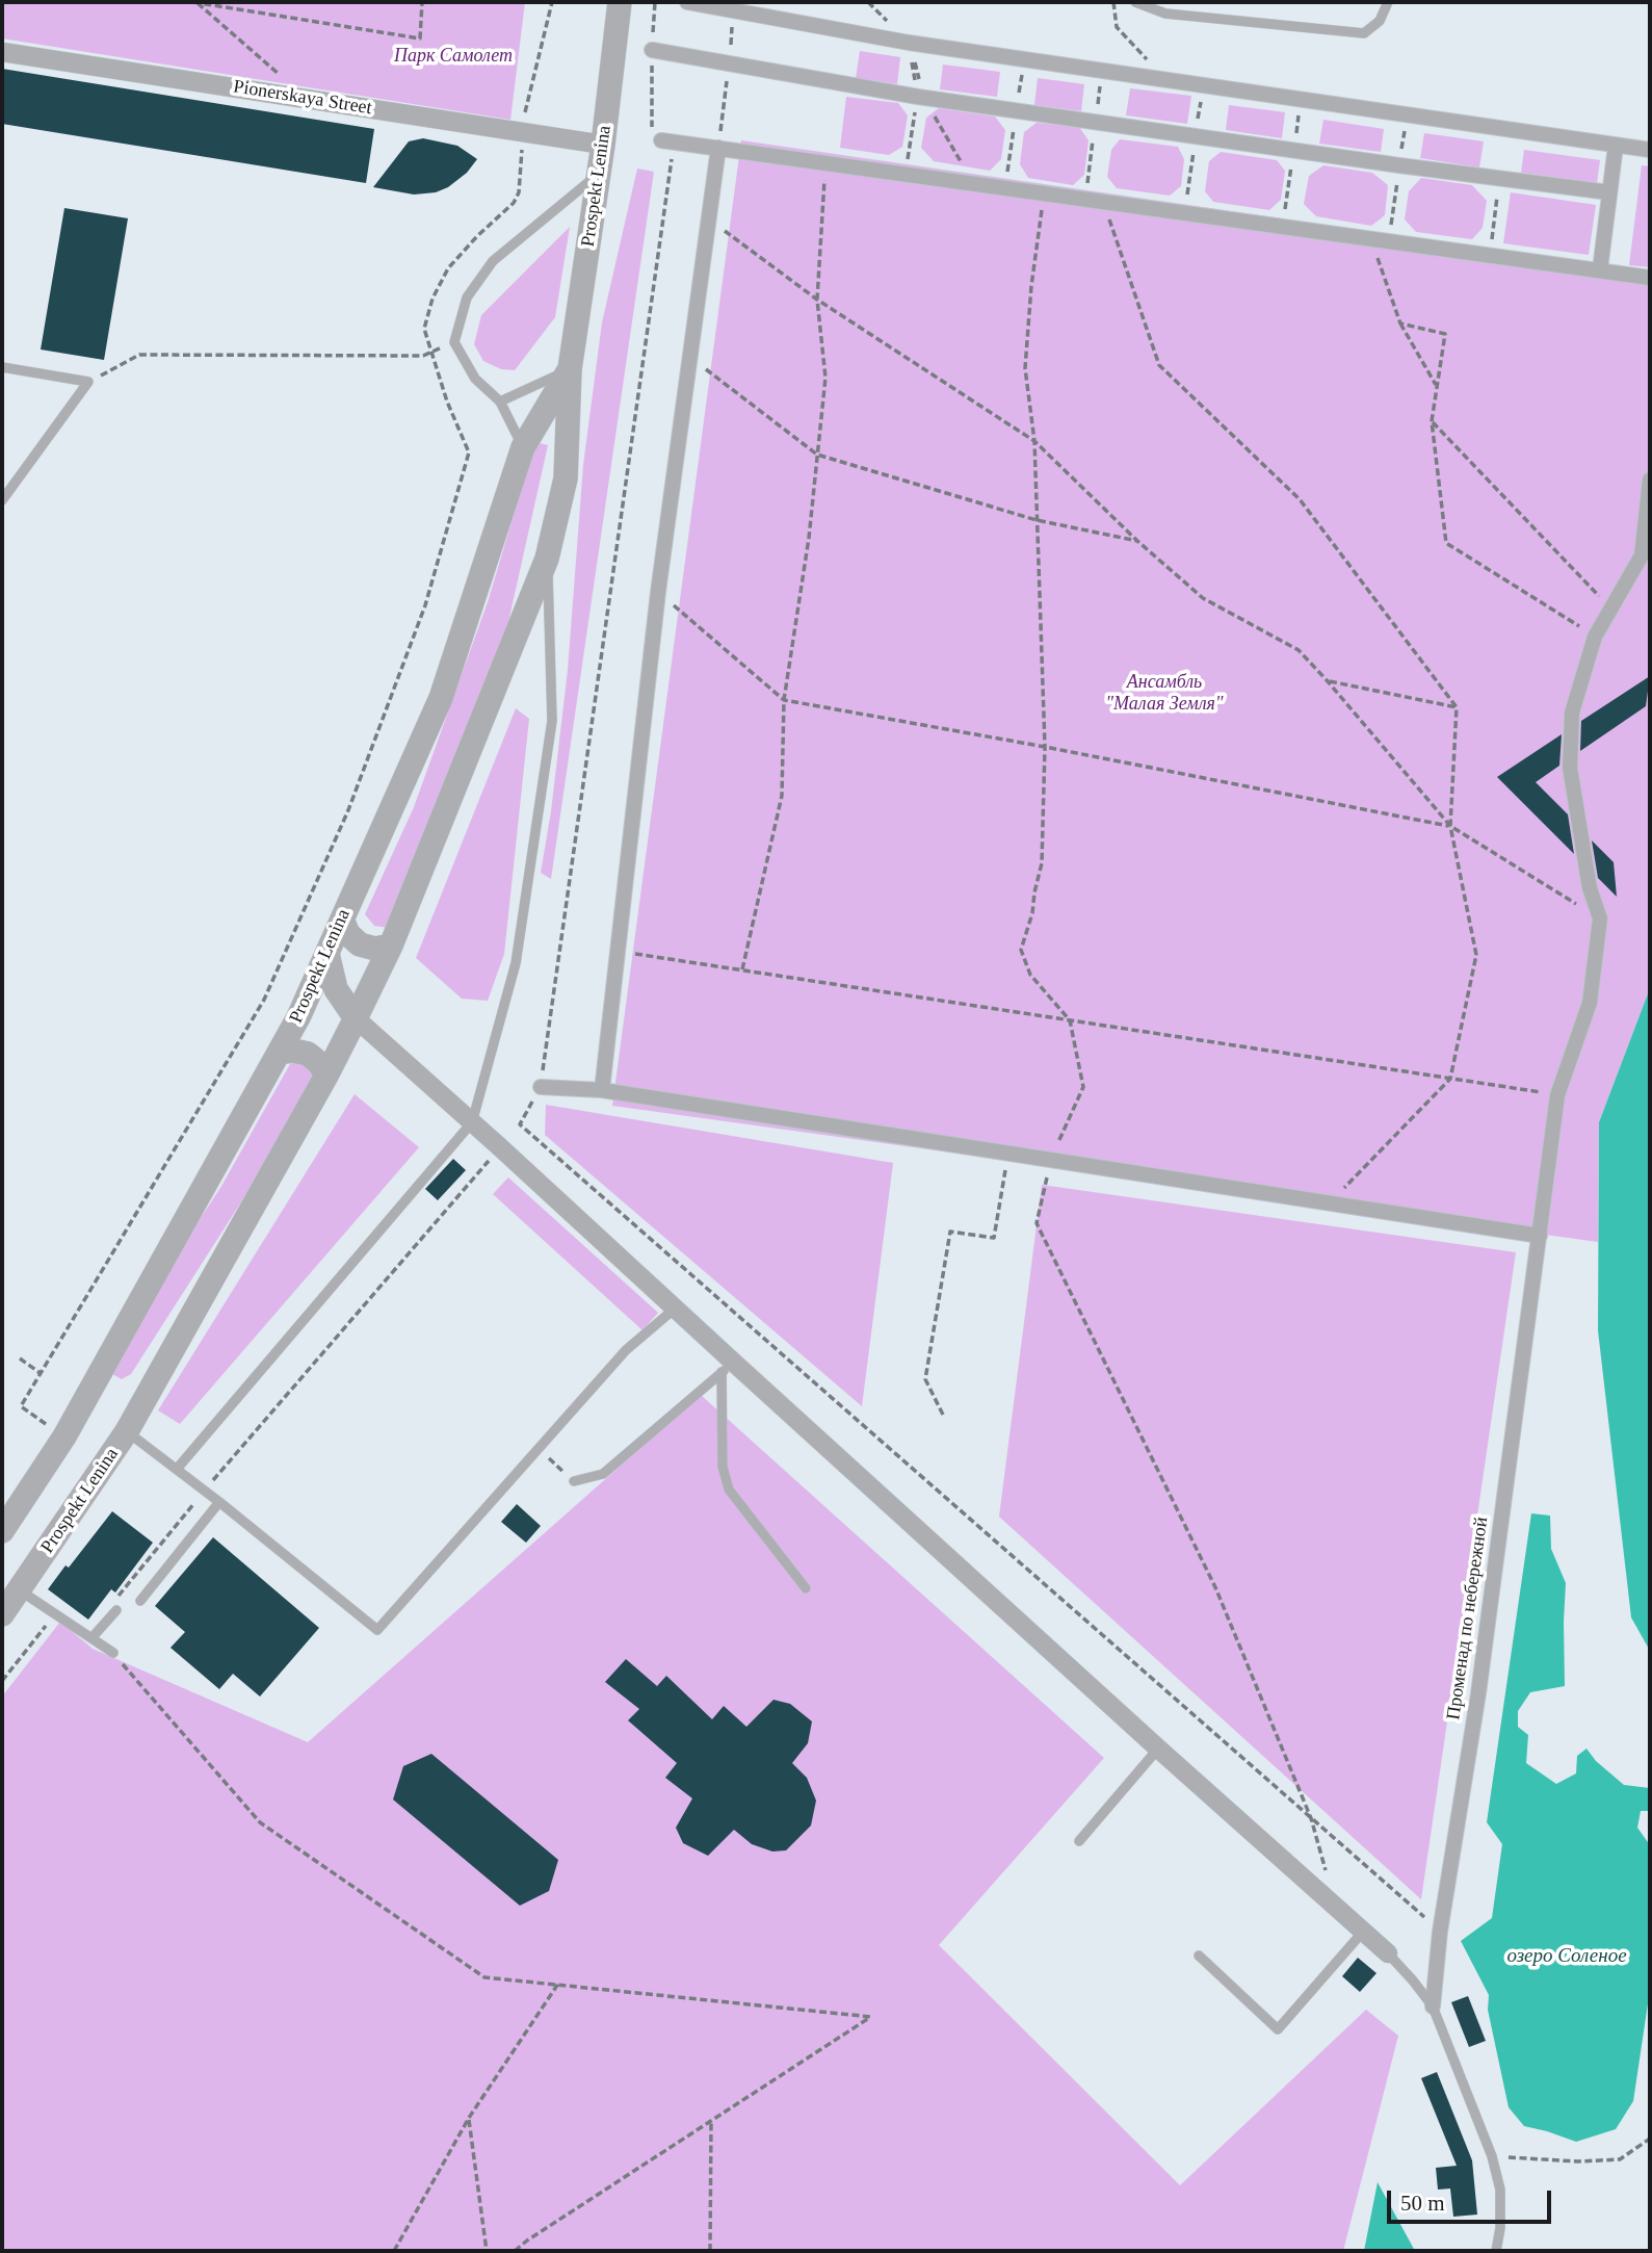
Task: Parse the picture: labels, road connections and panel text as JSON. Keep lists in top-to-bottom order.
{
  "streets": {
    "street": ["Pionerskaya Street", "Prospekt Lenina", "Променад по небережной"]
  },
  "crossings": [
    ["Pionerskaya Street", "Prospekt Lenina"]
  ],
  "water": ["озеро Соленое"],
  "parks": ["Парк Самолет", "Ансамбль \"Малая Земля\""],
  "scale_bar": "50 m"
}
